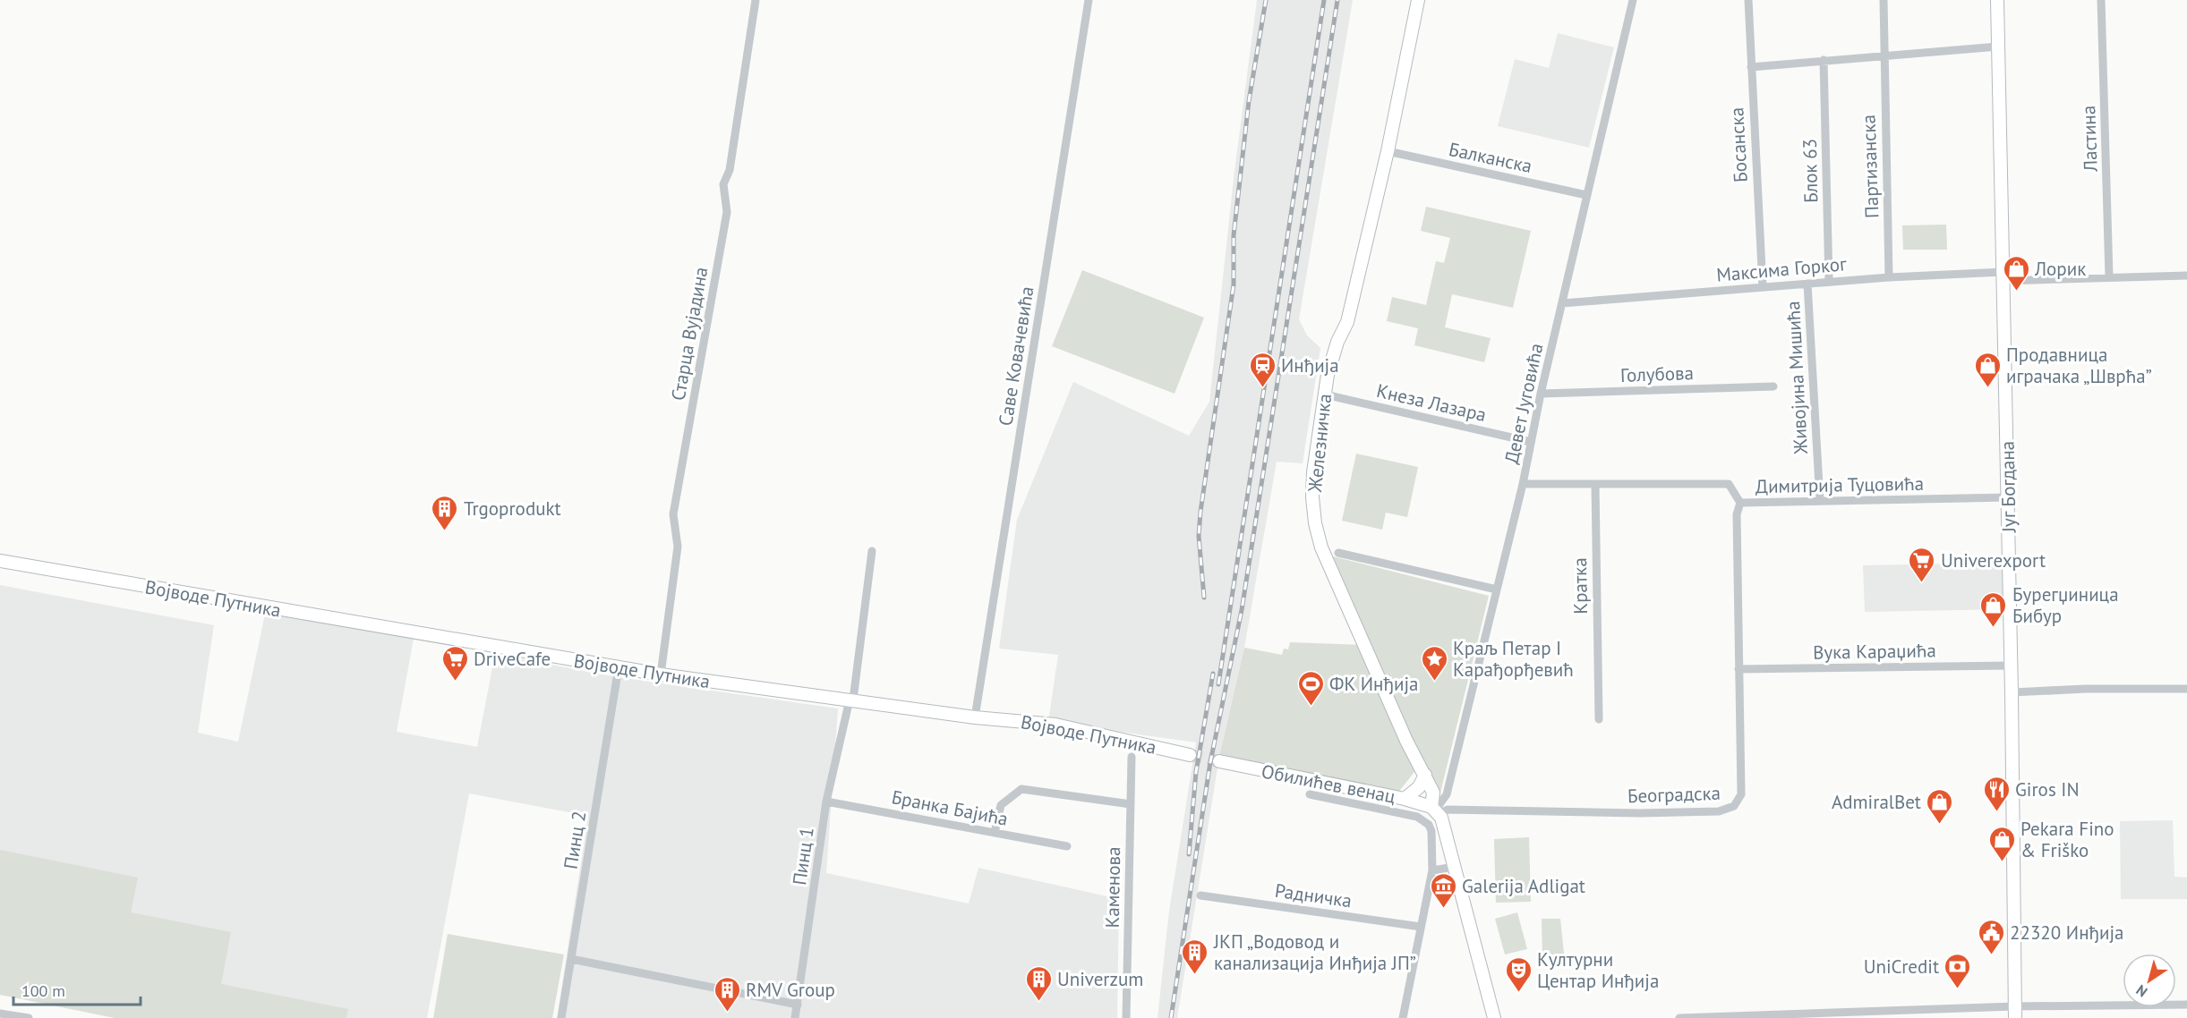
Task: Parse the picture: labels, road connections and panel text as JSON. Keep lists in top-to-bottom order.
{
  "streets": {
    "street": [
      "Ластина",
      "Босанска",
      "Балканска",
      "Партизанска",
      "Блок 63",
      "Максима Горког",
      "Старца Вујадина",
      "Саве Ковачевића",
      "Голубова",
      "Живојина Мишића",
      "Кнеза Лазара",
      "Девет Југовића",
      "Железничка",
      "Димитрија Туцовића",
      "Југ Богдана",
      "Кратка",
      "Војводе Путника",
      "Вука Караџића",
      "Обилићев венац",
      "Београдска",
      "Бранка Бајића",
      "Пинц 2",
      "Пинц 1",
      "Каменова",
      "Радничка"
    ]
  },
  "crossings": [
    ["Ластина", "Максима Горког"],
    ["Босанска", "Максима Горког"],
    ["Балканска", "Девет Југовића"],
    ["Балканска", "Железничка"],
    ["Партизанска", "Максима Горког"],
    ["Блок 63", "Максима Горког"],
    ["Максима Горког", "Живојина Мишића"],
    ["Максима Горког", "Девет Југовића"],
    ["Максима Горког", "Југ Богдана"],
    ["Старца Вујадина", "Војводе Путника"],
    ["Саве Ковачевића", "Војводе Путника"],
    ["Голубова", "Девет Југовића"],
    ["Живојина Мишића", "Димитрија Туцовића"],
    ["Кнеза Лазара", "Девет Југовића"],
    ["Кнеза Лазара", "Железничка"],
    ["Девет Југовића", "Железничка"],
    ["Девет Југовића", "Димитрија Туцовића"],
    ["Девет Југовића", "Обилићев венац"],
    ["Девет Југовића", "Београдска"],
    ["Железничка", "Обилићев венац"],
    ["Железничка", "Београдска"],
    ["Димитрија Туцовића", "Југ Богдана"],
    ["Димитрија Туцовића", "Кратка"],
    ["Димитрија Туцовића", "Београдска"],
    ["Југ Богдана", "Вука Караџића"],
    ["Војводе Путника", "Пинц 2"],
    ["Војводе Путника", "Пинц 1"],
    ["Вука Караџића", "Београдска"],
    ["Обилићев венац", "Београдска"],
    ["Бранка Бајића", "Пинц 1"]
  ],
  "places": {
    "shop": [
      "Лорик",
      "Продавница играчака „Шврћа”",
      "Бурегџиница Бибур",
      "AdmiralBet",
      "Pekara Fino & Friško"
    ],
    "station": ["Инђија"],
    "building": [
      "Trgoprodukt",
      "ЈКП „Водовод и канализација Инђија ЈП”",
      "Univerzum",
      "RMV Group"
    ],
    "supermarket": ["Univerexport", "DriveCafe"],
    "place": ["Краљ Петар I Карађорђевић"],
    "sports": ["ФК Инђија"],
    "restaurant": ["Giros IN"],
    "museum": ["Galerija Adligat"],
    "public building": ["22320 Инђија"],
    "bank": ["UniCredit"],
    "theatre": ["Културни Центар Инђија"]
  },
  "scale_bar": "100 m",
  "north": "bottom left"
}
